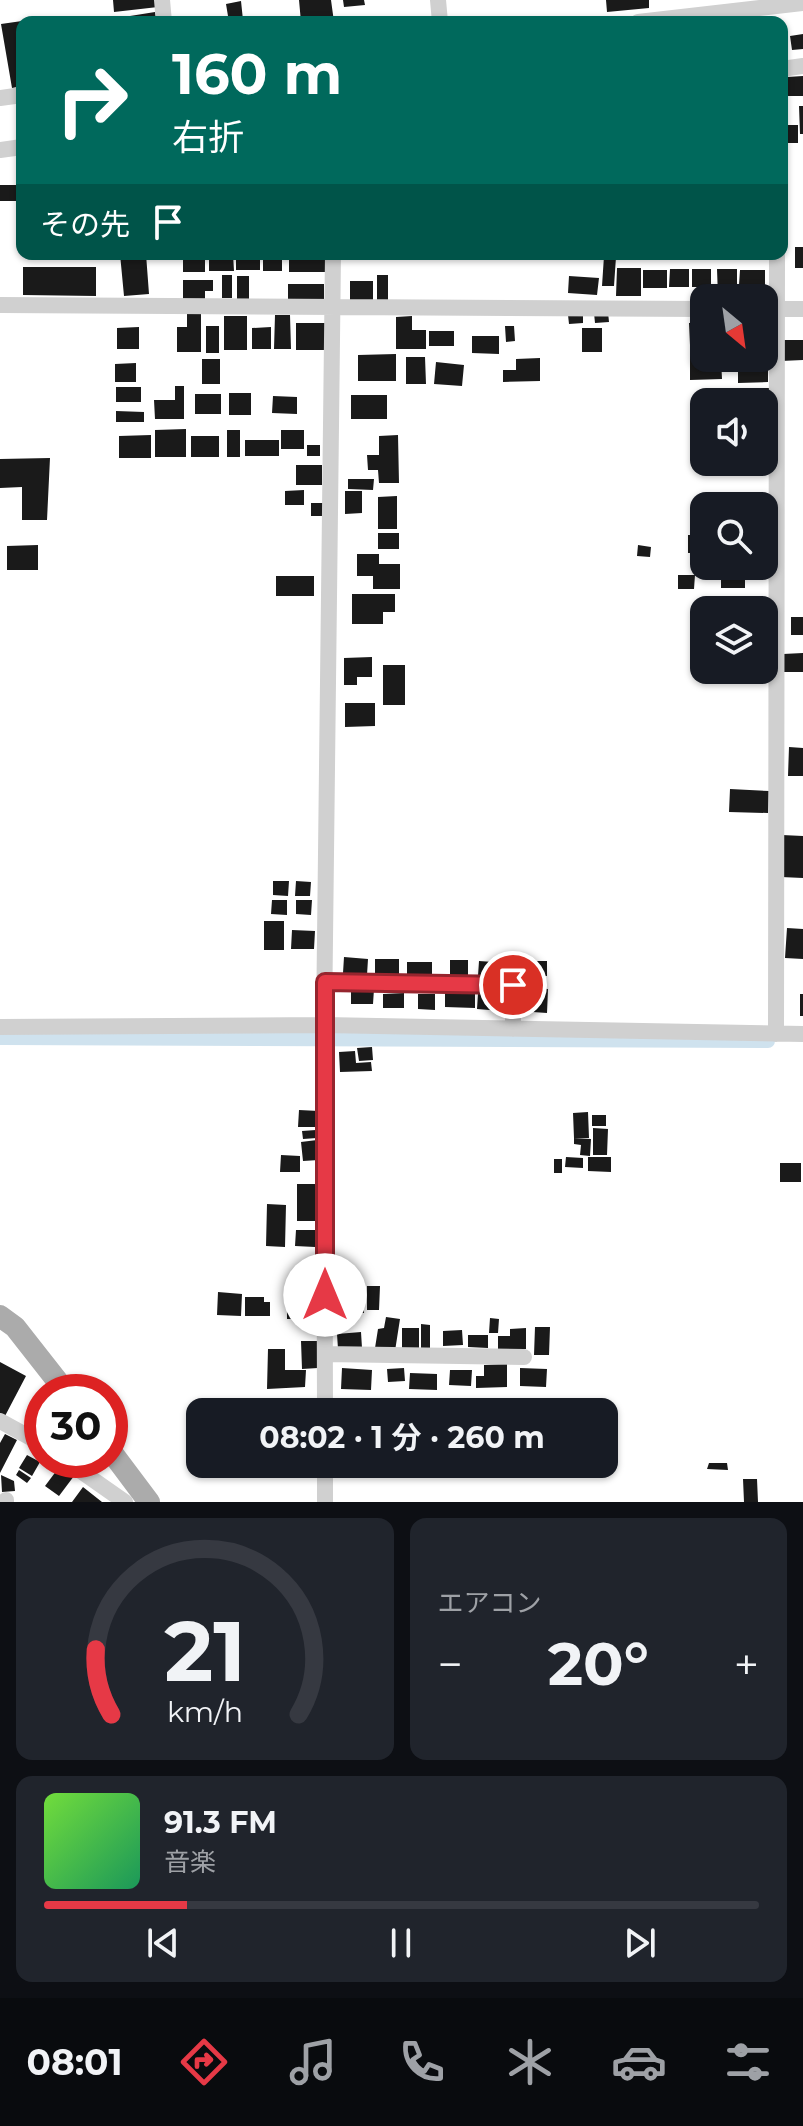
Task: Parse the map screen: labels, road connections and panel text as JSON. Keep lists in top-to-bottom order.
{
  "north": "bottom right",
  "page": {
    "turn": ["160 m", "右折"],
    "then": "その先",
    "limit": "30",
    "trip": "08:02 · 1 分 · 260 m",
    "tile": "エアコン",
    "heat": ["−", "20°", "+"],
    "song": ["91.3 FM", "音楽"],
    "tabs": "08:01",
    "gauge": ["21", "km/h"]
  }
}
